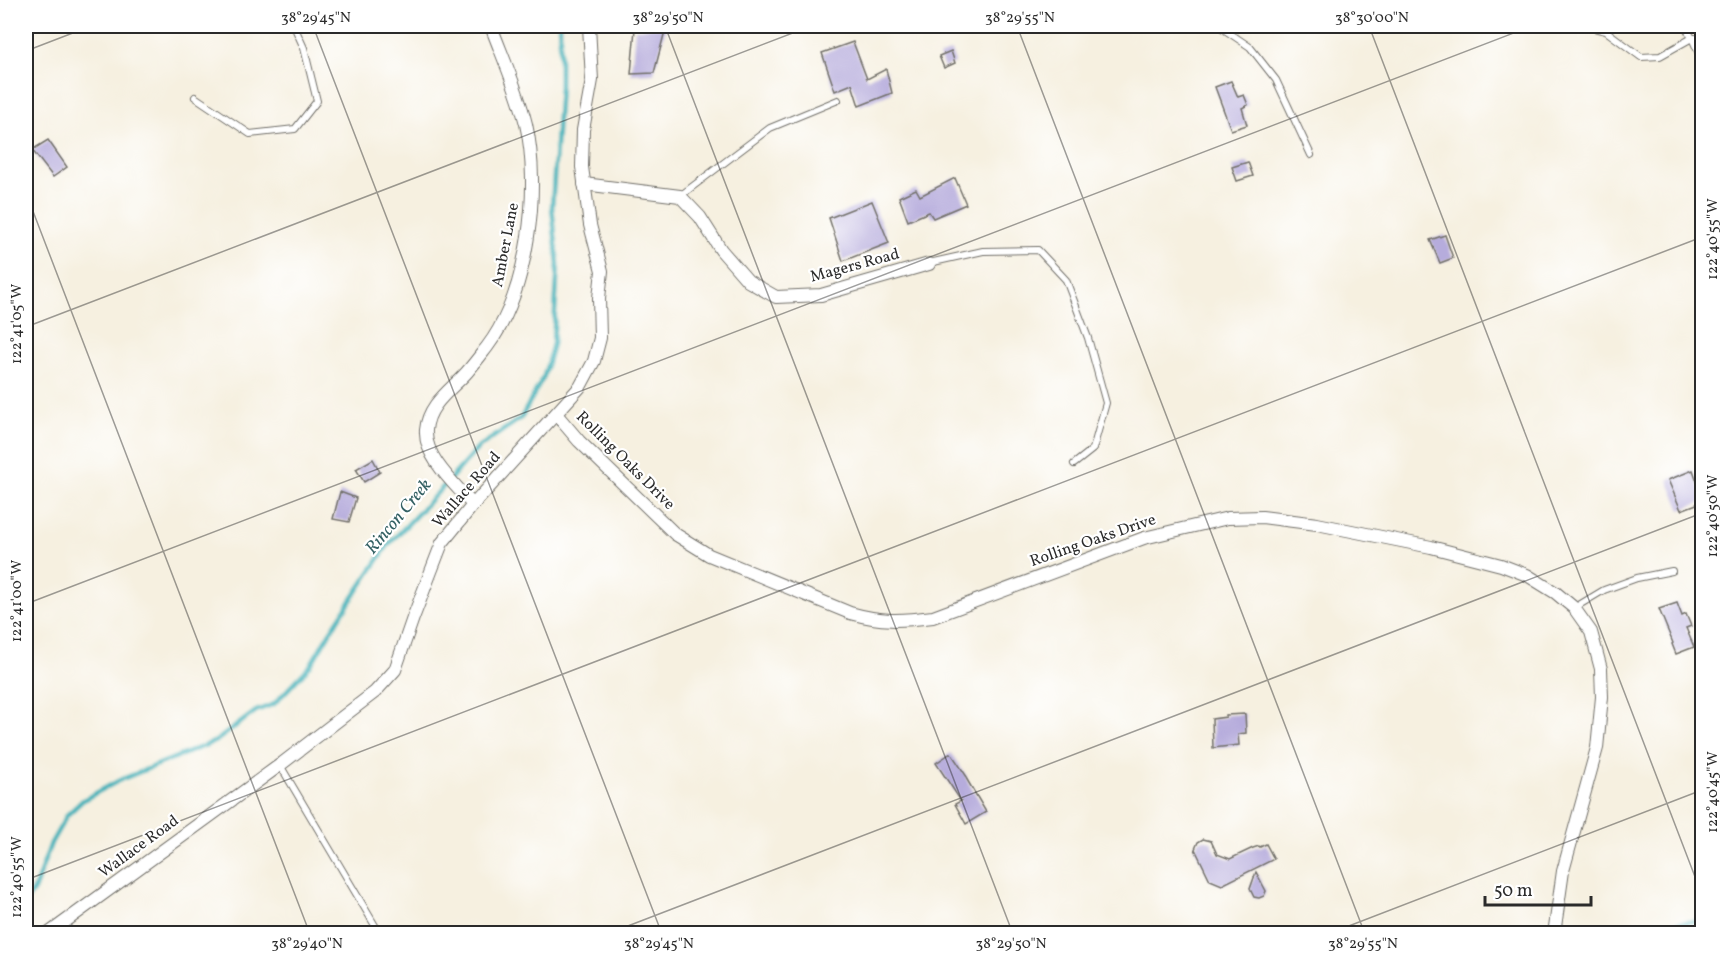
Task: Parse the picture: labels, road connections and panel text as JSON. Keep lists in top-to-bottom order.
{
  "streets": {
    "street": [
      "Amber Lane",
      "Magers Road",
      "Rolling Oaks Drive",
      "Wallace Road"
    ]
  },
  "crossings": [
    ["Amber Lane", "Wallace Road"],
    ["Rolling Oaks Drive", "Wallace Road"]
  ],
  "water": ["Rincon Creek"],
  "scale_bar": "50 m",
  "coordinates": [
    "38°29'45\"N",
    "38°29'50\"N",
    "38°29'55\"N",
    "38°30'00\"N",
    "122°40'55\"W",
    "122°41'05\"W",
    "122°40'50\"W",
    "122°41'00\"W",
    "122°40'45\"W",
    "38°29'40\"N"
  ]
}
